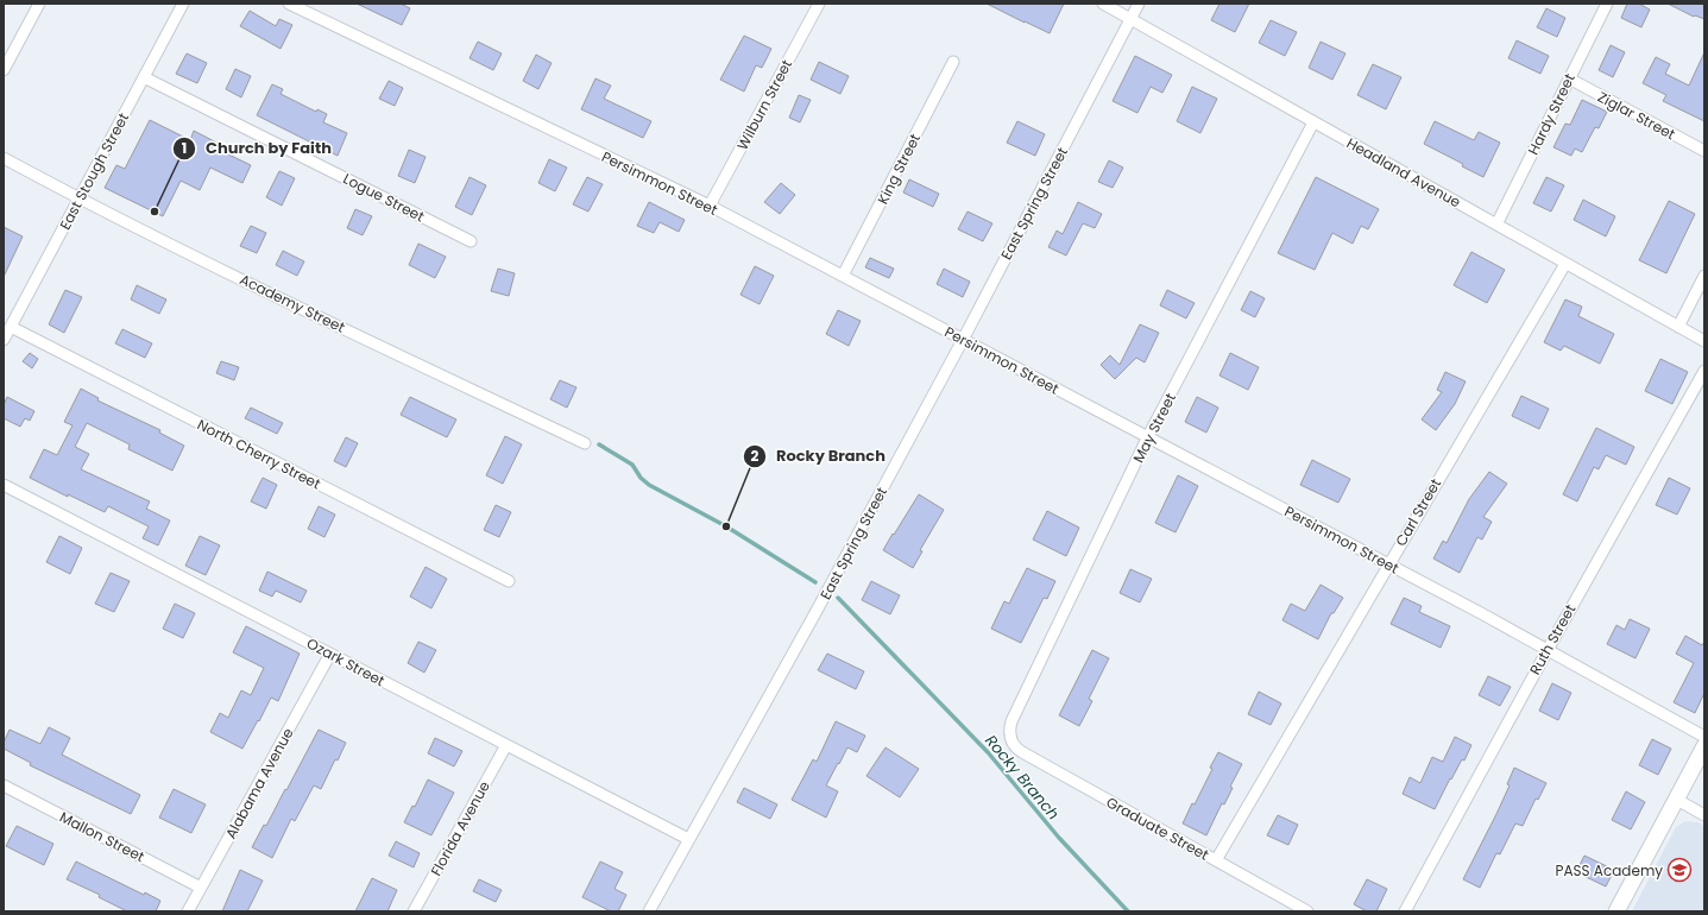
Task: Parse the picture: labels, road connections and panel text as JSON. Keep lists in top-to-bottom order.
{
  "streets": {
    "street": [
      "Wilburn Street",
      "Hardy Street",
      "Ziglar Street",
      "King Street",
      "East Stough Street",
      "Headland Avenue",
      "Persimmon Street",
      "Logue Street",
      "East Spring Street",
      "Academy Street",
      "May Street",
      "North Cherry Street",
      "Carl Street",
      "Ruth Street",
      "Ozark Street",
      "Alabama Avenue",
      "Florida Avenue",
      "Graduate Street",
      "Mallon Street"
    ]
  },
  "crossings": [
    ["Wilburn Street", "Persimmon Street"],
    ["Hardy Street", "Ziglar Street"],
    ["Hardy Street", "Headland Avenue"],
    ["King Street", "Persimmon Street"],
    ["East Stough Street", "Logue Street"],
    ["East Stough Street", "Academy Street"],
    ["East Stough Street", "North Cherry Street"],
    ["Headland Avenue", "East Spring Street"],
    ["Headland Avenue", "May Street"],
    ["Headland Avenue", "Carl Street"],
    ["Persimmon Street", "East Spring Street"],
    ["Persimmon Street", "May Street"],
    ["Persimmon Street", "Carl Street"],
    ["Persimmon Street", "Ruth Street"],
    ["East Spring Street", "Ozark Street"],
    ["May Street", "Graduate Street"],
    ["Carl Street", "Graduate Street"],
    ["Ozark Street", "Alabama Avenue"],
    ["Ozark Street", "Florida Avenue"],
    ["Alabama Avenue", "Mallon Street"]
  ],
  "water": ["Rocky Branch"],
  "places": {
    "other": ["Church by Faith", "Rocky Branch"],
    "school or university": ["PASS Academy"]
  }
}
